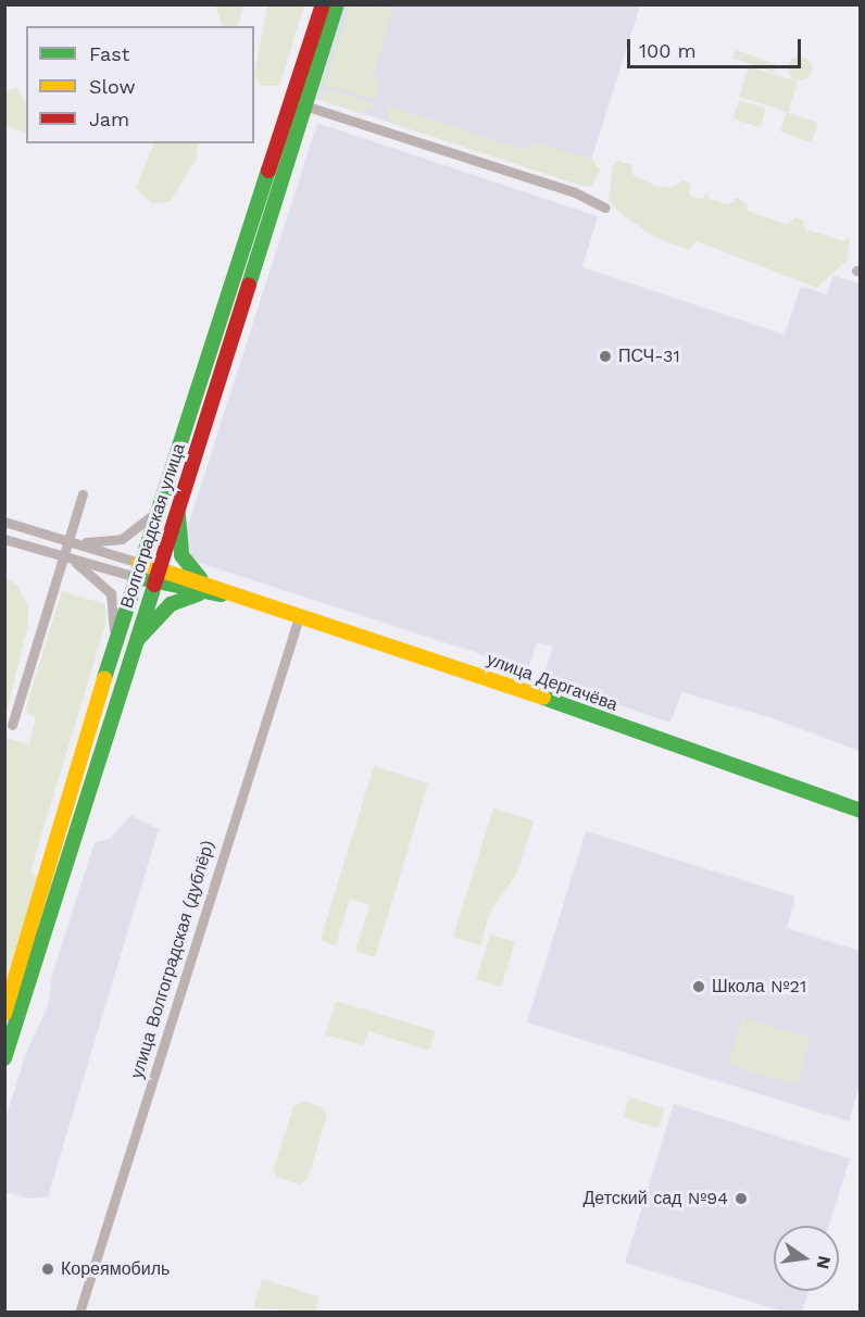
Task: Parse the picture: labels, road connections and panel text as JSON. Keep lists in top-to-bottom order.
{
  "streets": {
    "main road": ["Волгоградская улица", "улица Дергачёва"],
    "street": ["улица Волгоградская (дублёр)"]
  },
  "crossings": [
    ["Волгоградская улица", "улица Дергачёва"],
    ["улица Дергачёва", "улица Волгоградская (дублёр)"]
  ],
  "places": [
    "ПСЧ-31",
    "Школа №21",
    "Детский сад №94",
    "Кореямобиль"
  ],
  "legend": ["Fast", "Slow", "Jam"],
  "scale_bar": "100 m",
  "north": "right"
}
